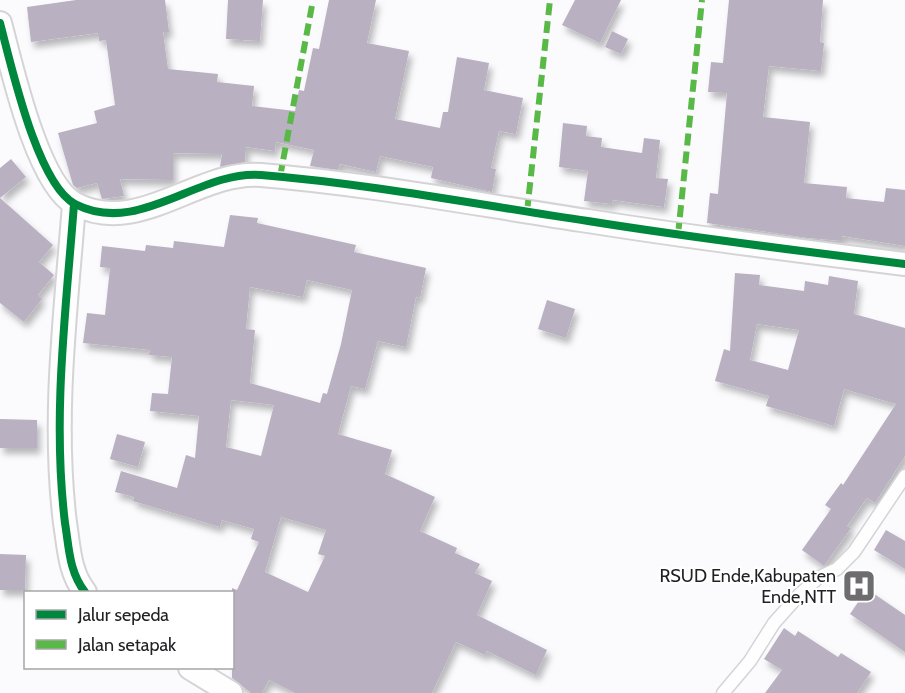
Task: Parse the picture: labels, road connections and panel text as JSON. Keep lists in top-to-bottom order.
{
  "places": {
    "hospital": ["RSUD Ende,Kabupaten Ende,NTT"]
  },
  "legend": ["Jalur sepeda", "Jalan setapak"]
}
